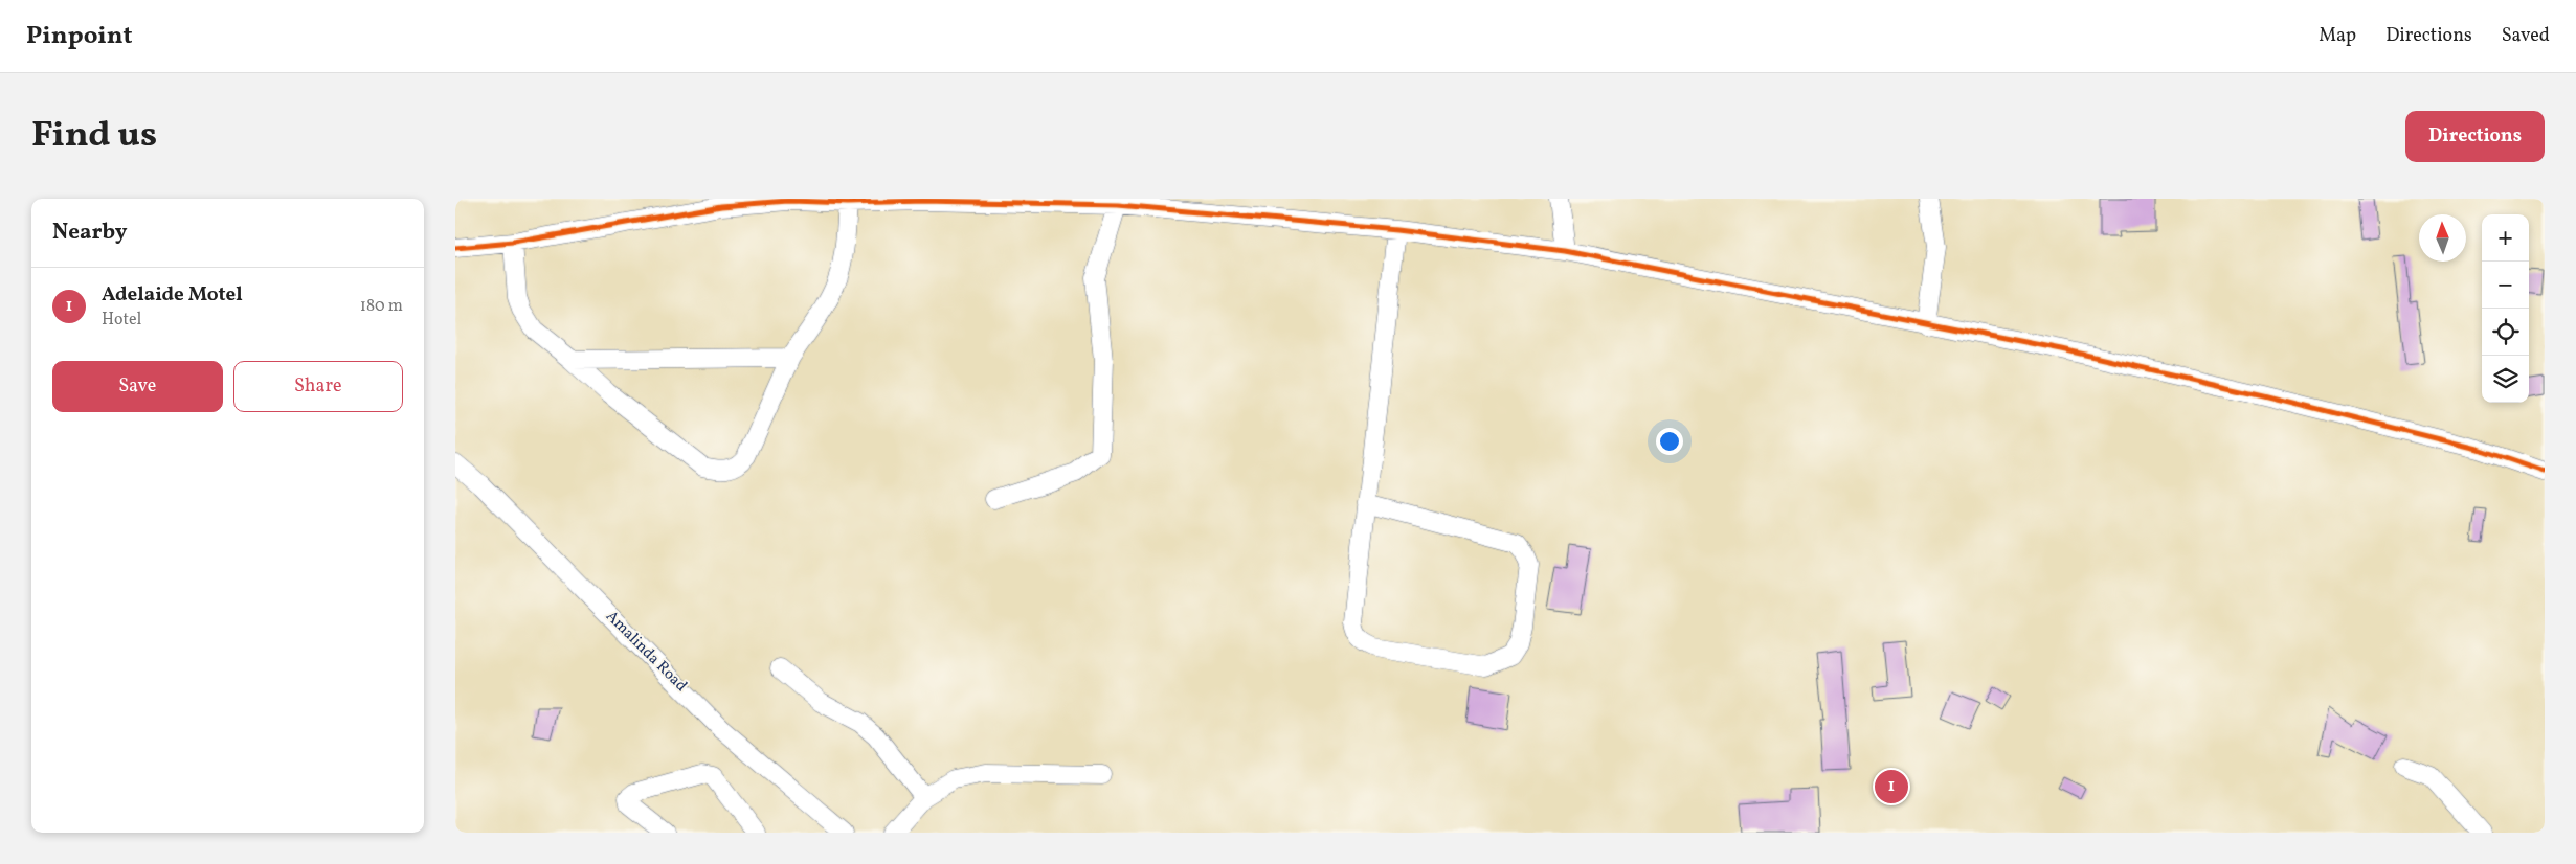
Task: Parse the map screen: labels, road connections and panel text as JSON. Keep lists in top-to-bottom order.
{
  "streets": {
    "street": ["Amalinda Road"]
  },
  "north": "top",
  "page": {
    "header": "Pinpoint",
    "nav": ["Map", "Directions", "Saved"],
    "title": "Find us",
    "buttons": [
      "Directions",
      ["Save", "Share"]
    ],
    "heading": "Nearby",
    "map_buttons": ["+", "−"],
    "list": [
      {
        "mark": "1",
        "name": "Adelaide Motel",
        "note": "Hotel",
        "value": "180 m"
      }
    ],
    "pins": "1"
  }
}
